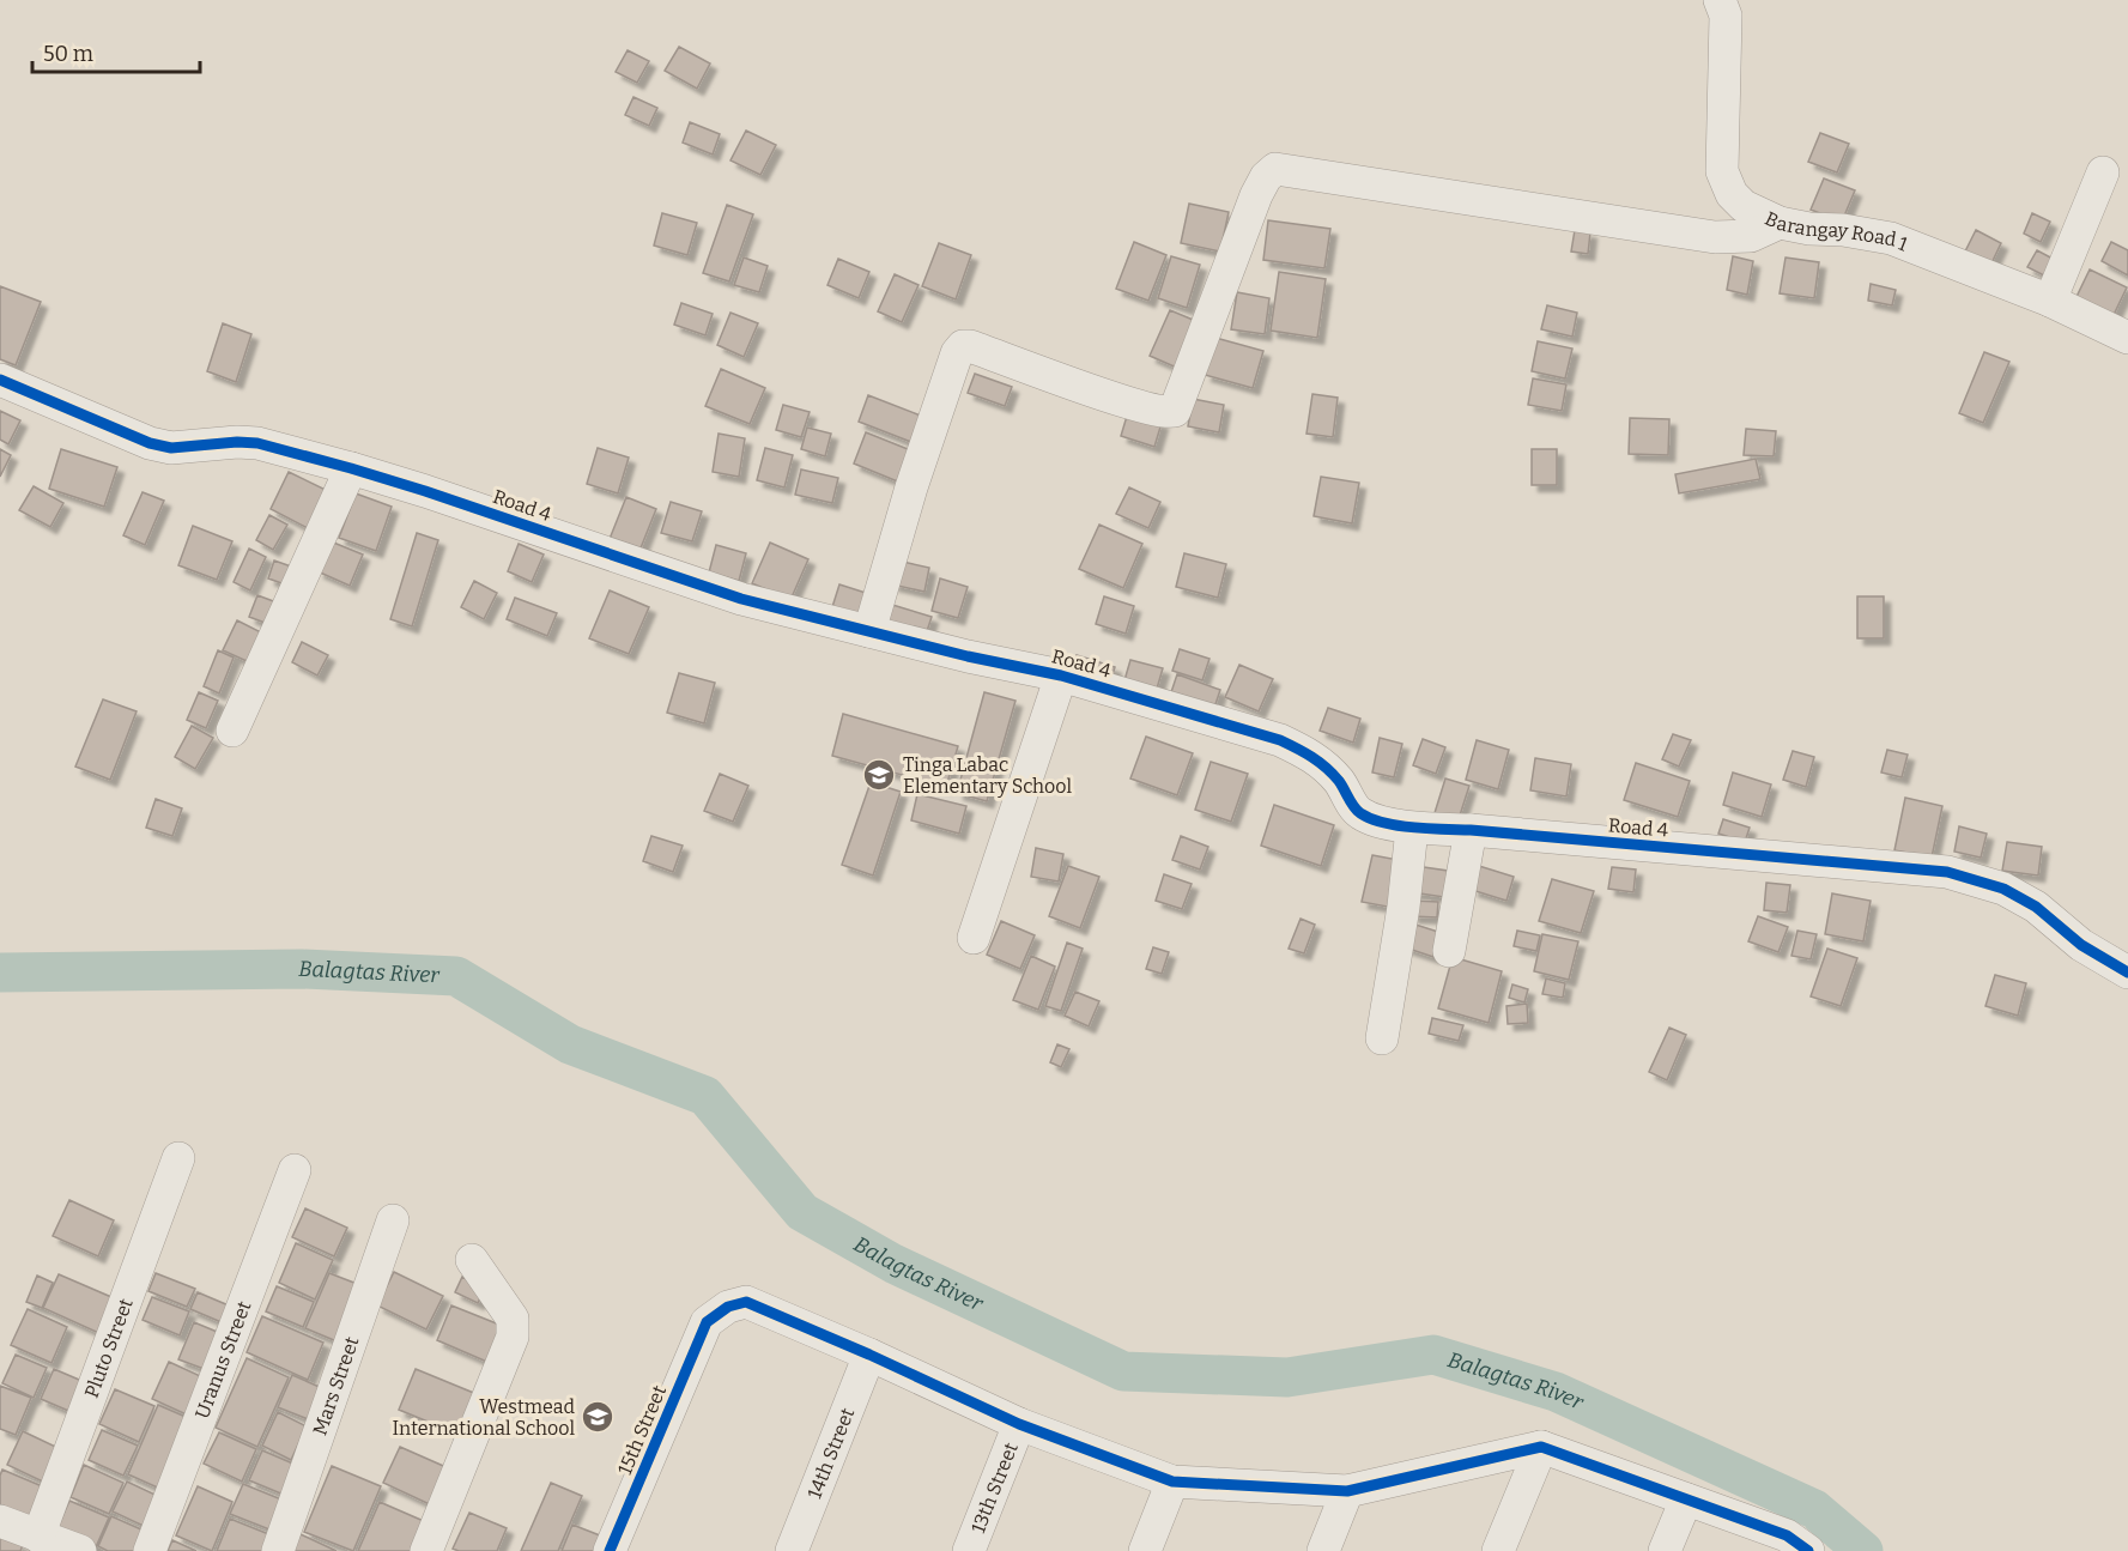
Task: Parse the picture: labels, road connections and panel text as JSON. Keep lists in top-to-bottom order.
{
  "streets": {
    "street": [
      "Barangay Road 1",
      "Road 4",
      "Pluto Street",
      "Uranus Street",
      "Mars Street",
      "15th Street",
      "14th Street",
      "13th Street"
    ]
  },
  "crossings": [
    ["15th Street", "14th Street"]
  ],
  "water": ["Balagtas River"],
  "places": {
    "school or university": ["Tinga Labac Elementary School", "Westmead International School"]
  },
  "scale_bar": "50 m"
}
